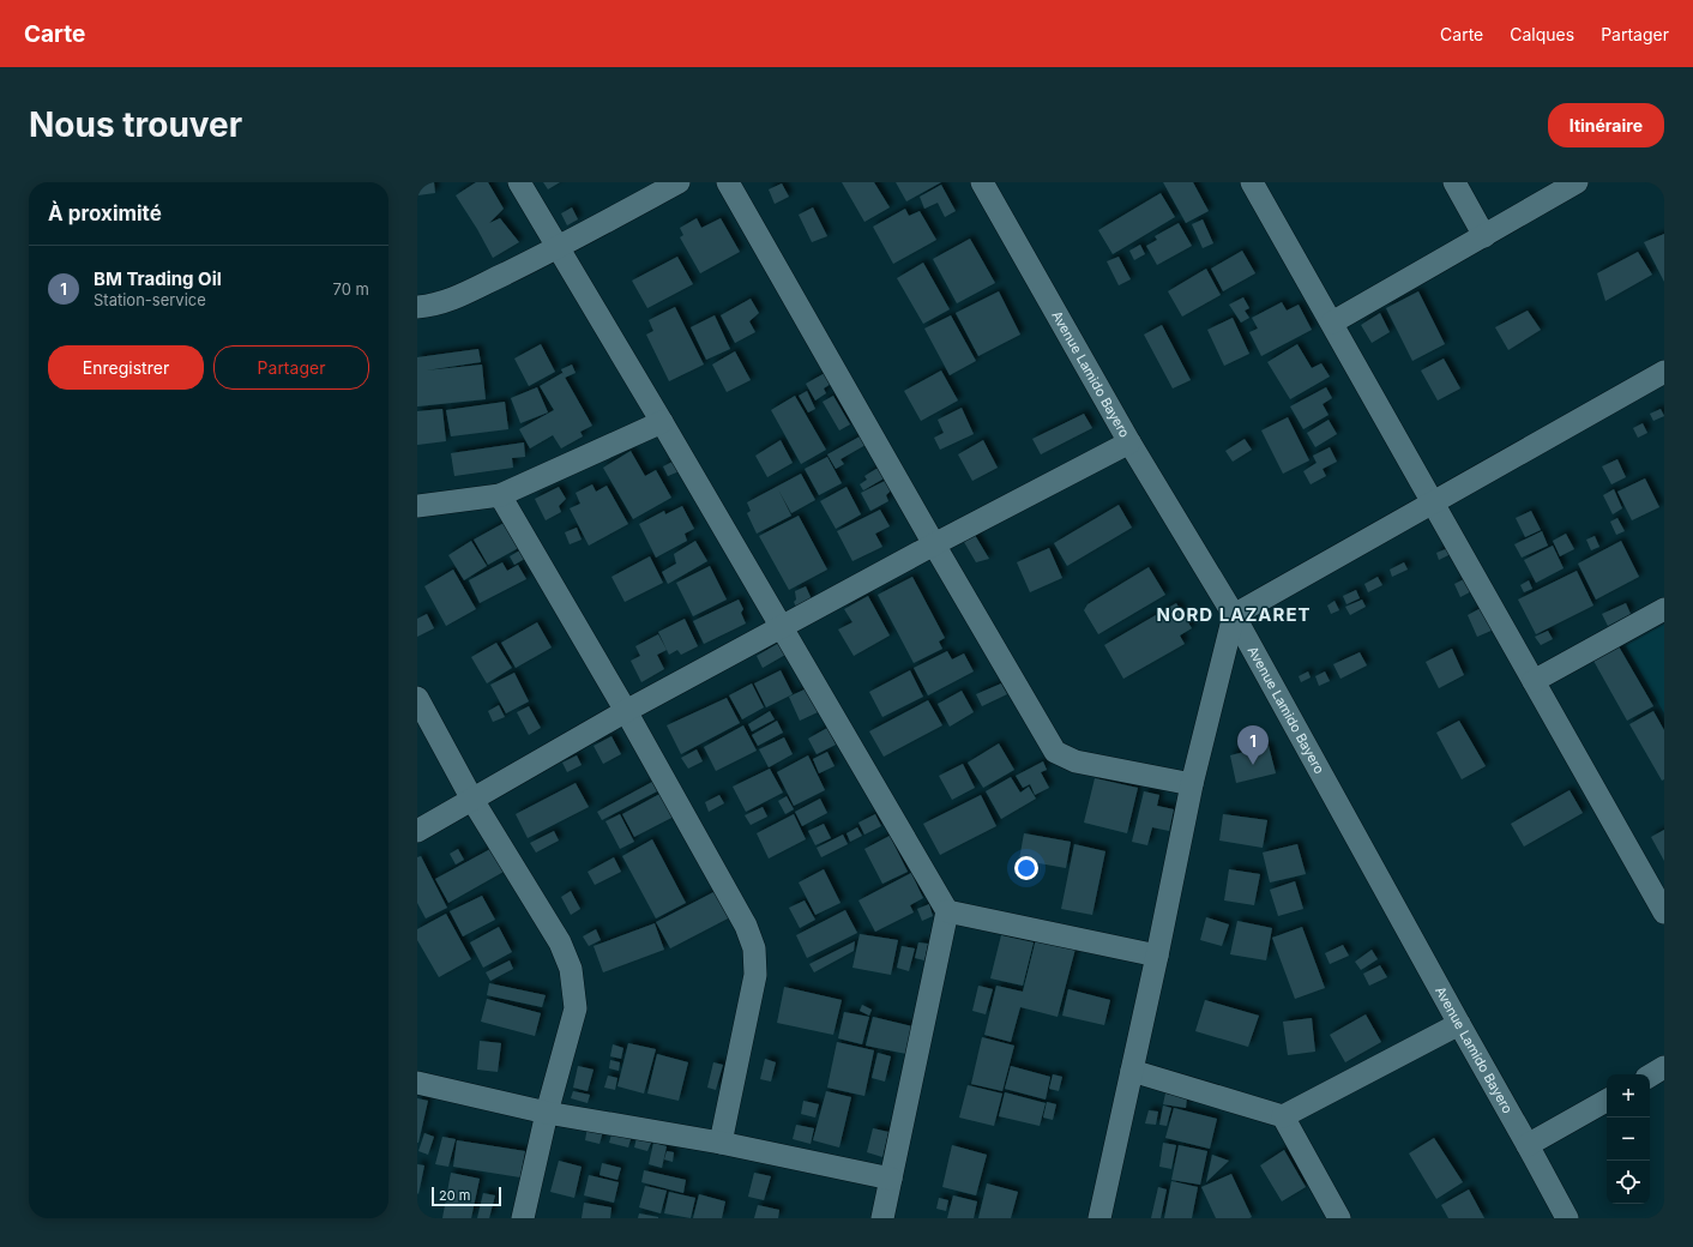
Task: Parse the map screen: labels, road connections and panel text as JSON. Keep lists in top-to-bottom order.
{
  "streets": {
    "street": ["Avenue Lamido Bayero"]
  },
  "districts": ["NORD LAZARET"],
  "scale_bar": "20 m",
  "page": {
    "header": "Carte",
    "nav": ["Carte", "Calques", "Partager"],
    "buttons": [
      "Itinéraire",
      ["Enregistrer", "Partager"]
    ],
    "title": "Nous trouver",
    "heading": "À proximité",
    "list": [
      {
        "mark": "1",
        "name": "BM Trading Oil",
        "note": "Station-service",
        "value": "70 m"
      }
    ],
    "pins": "1",
    "map_buttons": ["+", "−"],
    "scale": "20 m"
  }
}
